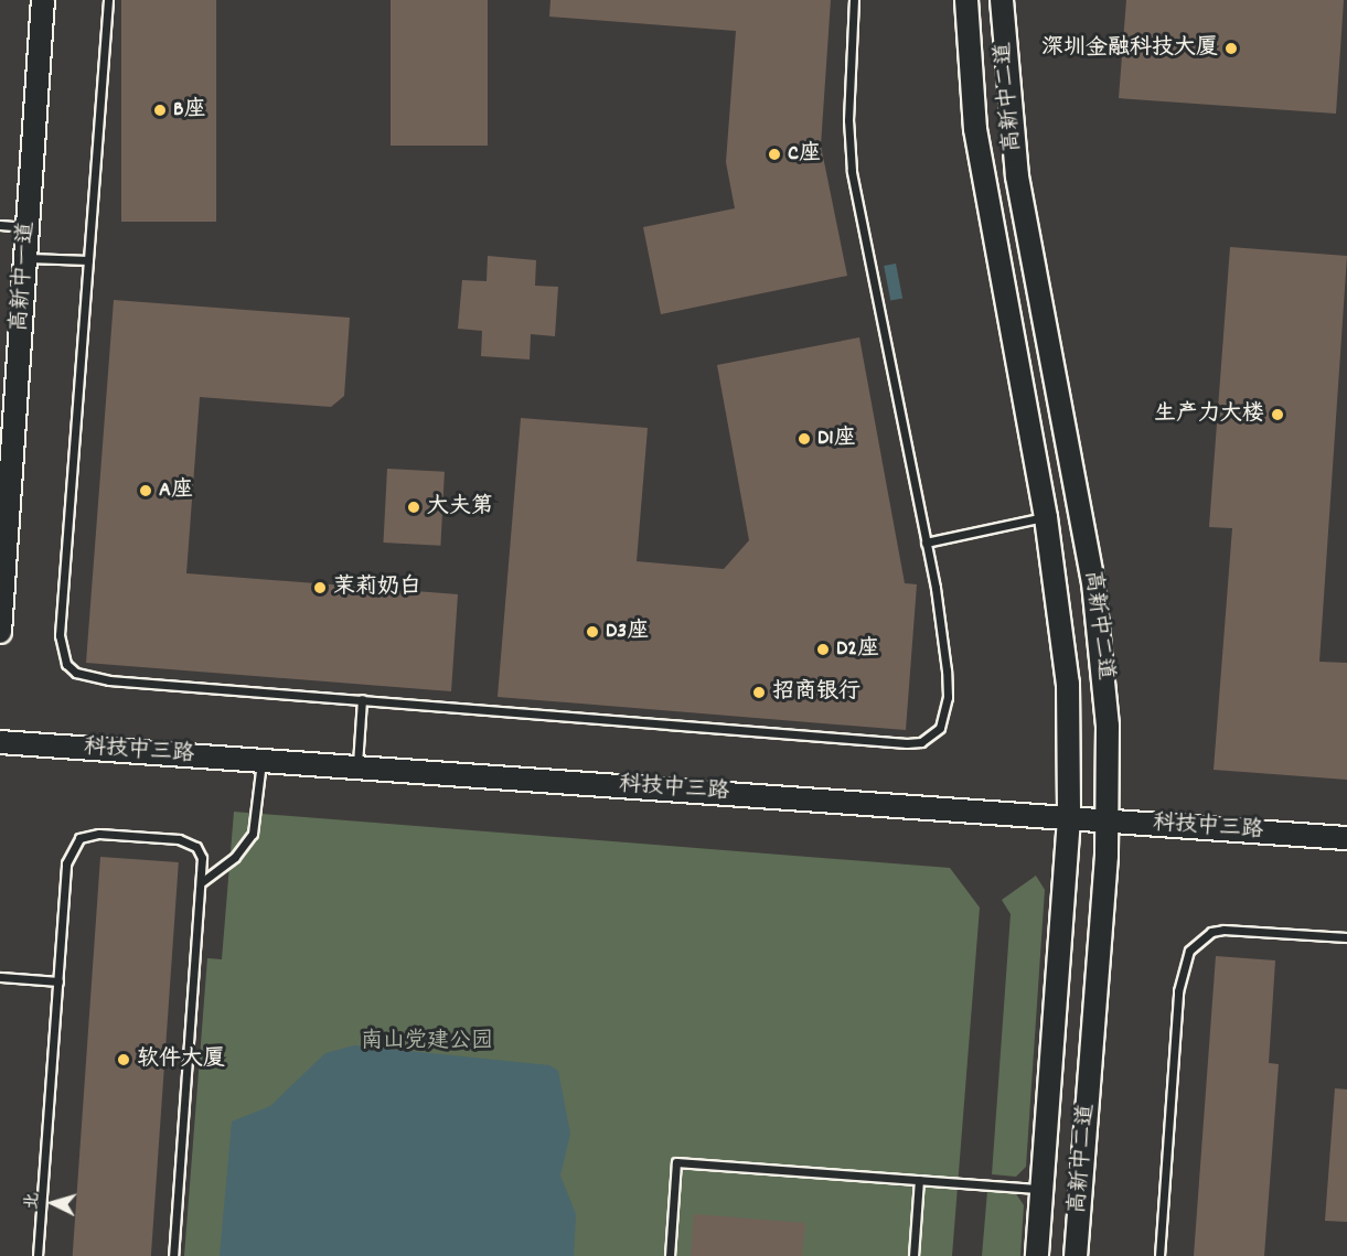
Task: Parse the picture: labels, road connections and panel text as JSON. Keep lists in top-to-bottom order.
{
  "streets": {
    "main road": ["高新中二道", "高新中一道", "科技中三路"]
  },
  "crossings": [
    ["高新中二道", "科技中三路"]
  ],
  "parks": ["南山党建公园"],
  "places": [
    "深圳金融科技大厦",
    "B座",
    "C座",
    "生产力大楼",
    "D1座",
    "A座",
    "大夫第",
    "茉莉奶白",
    "D3座",
    "D2座",
    "招商银行",
    "软件大厦"
  ],
  "north": "left"
}
